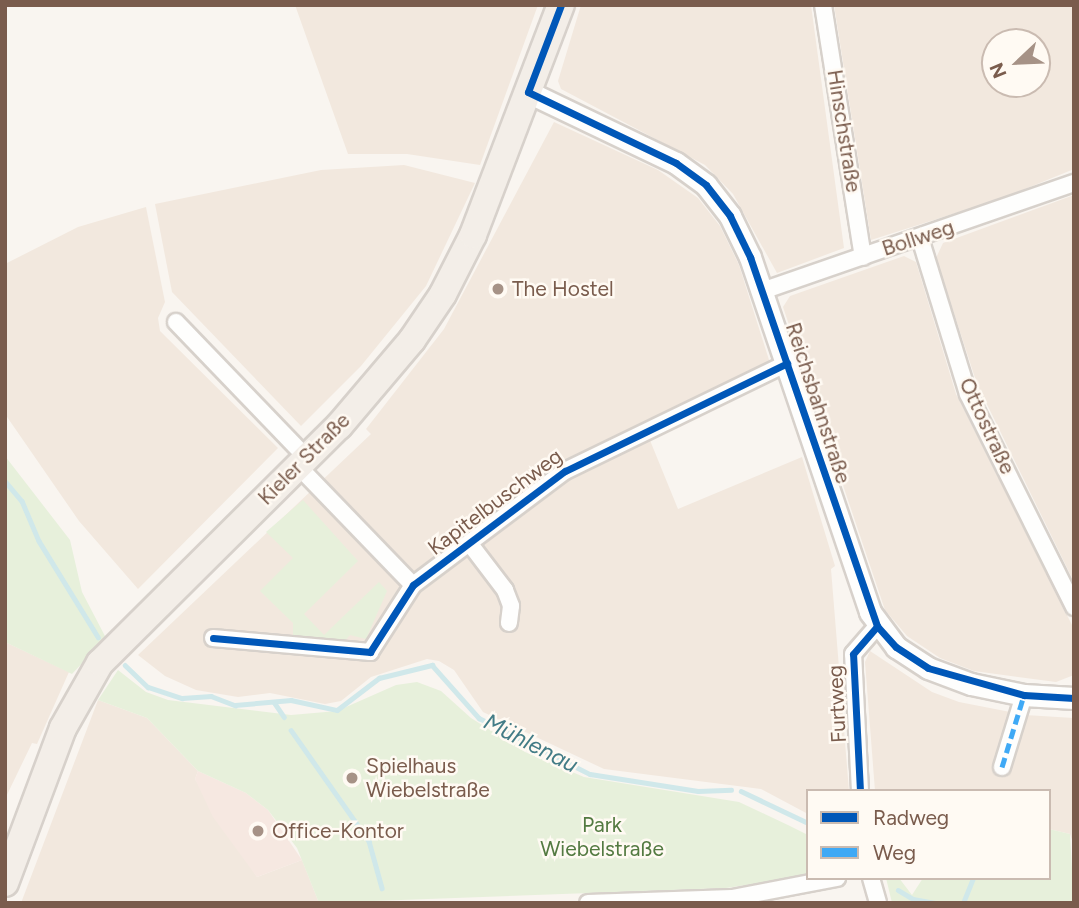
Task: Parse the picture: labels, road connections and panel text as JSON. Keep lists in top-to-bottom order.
{
  "streets": {
    "main road": ["Kieler Straße"],
    "street": [
      "Hinschstraße",
      "Bollweg",
      "Reichsbahnstraße",
      "Ottostraße",
      "Kapitelbuschweg",
      "Furtweg"
    ]
  },
  "crossings": [
    ["Hinschstraße", "Bollweg"],
    ["Bollweg", "Reichsbahnstraße"],
    ["Bollweg", "Ottostraße"],
    ["Reichsbahnstraße", "Kieler Straße"],
    ["Reichsbahnstraße", "Kapitelbuschweg"],
    ["Reichsbahnstraße", "Furtweg"]
  ],
  "water": ["Mühlenau"],
  "parks": ["Park Wiebelstraße"],
  "places": ["The Hostel", "Spielhaus Wiebelstraße", "Office-Kontor"],
  "legend": ["Radweg", "Weg"],
  "north": "bottom left"
}
